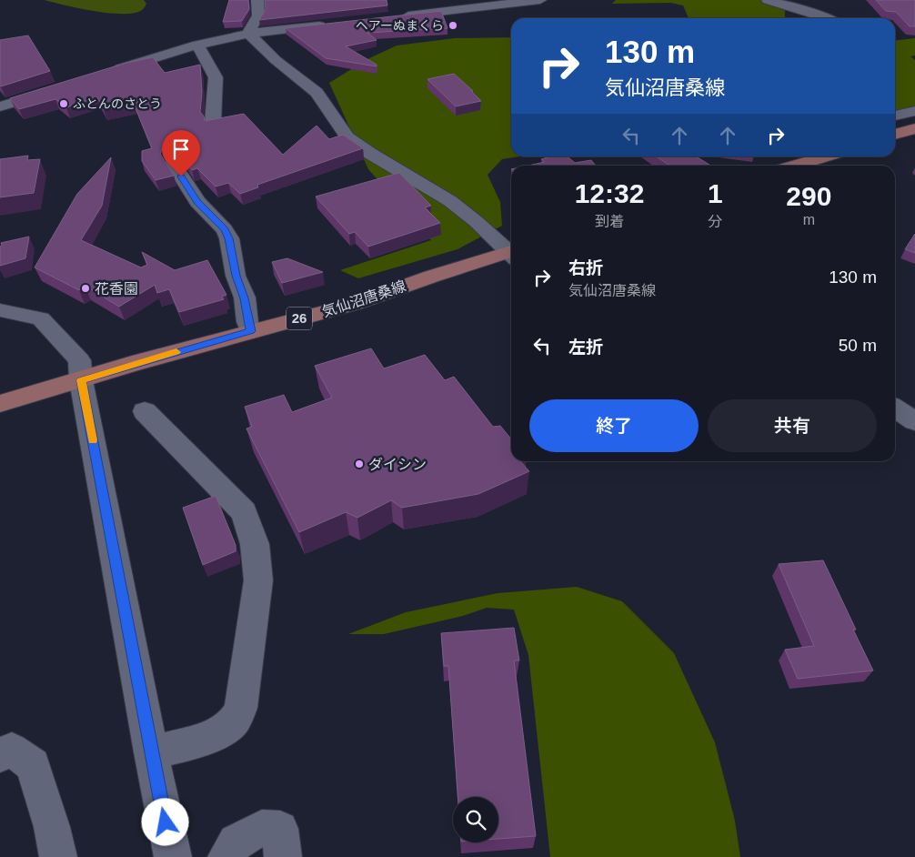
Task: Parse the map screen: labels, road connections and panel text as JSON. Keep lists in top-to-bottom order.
{
  "streets": {
    "main road": ["気仙沼唐桑線", "26"]
  },
  "places": [
    "ヘアーぬまくら",
    "ふとんのさとう",
    "花香園",
    "ダイシン"
  ],
  "page": {
    "turn": ["130 m", "気仙沼唐桑線"],
    "eta": [
      "12:32",
      "到着",
      "1",
      "分",
      "290",
      "m"
    ],
    "list": [
      {
        "name": "右折",
        "note": "気仙沼唐桑線",
        "value": "130 m"
      },
      {
        "name": "左折",
        "value": "50 m"
      }
    ],
    "buttons": ["終了", "共有"]
  }
}
